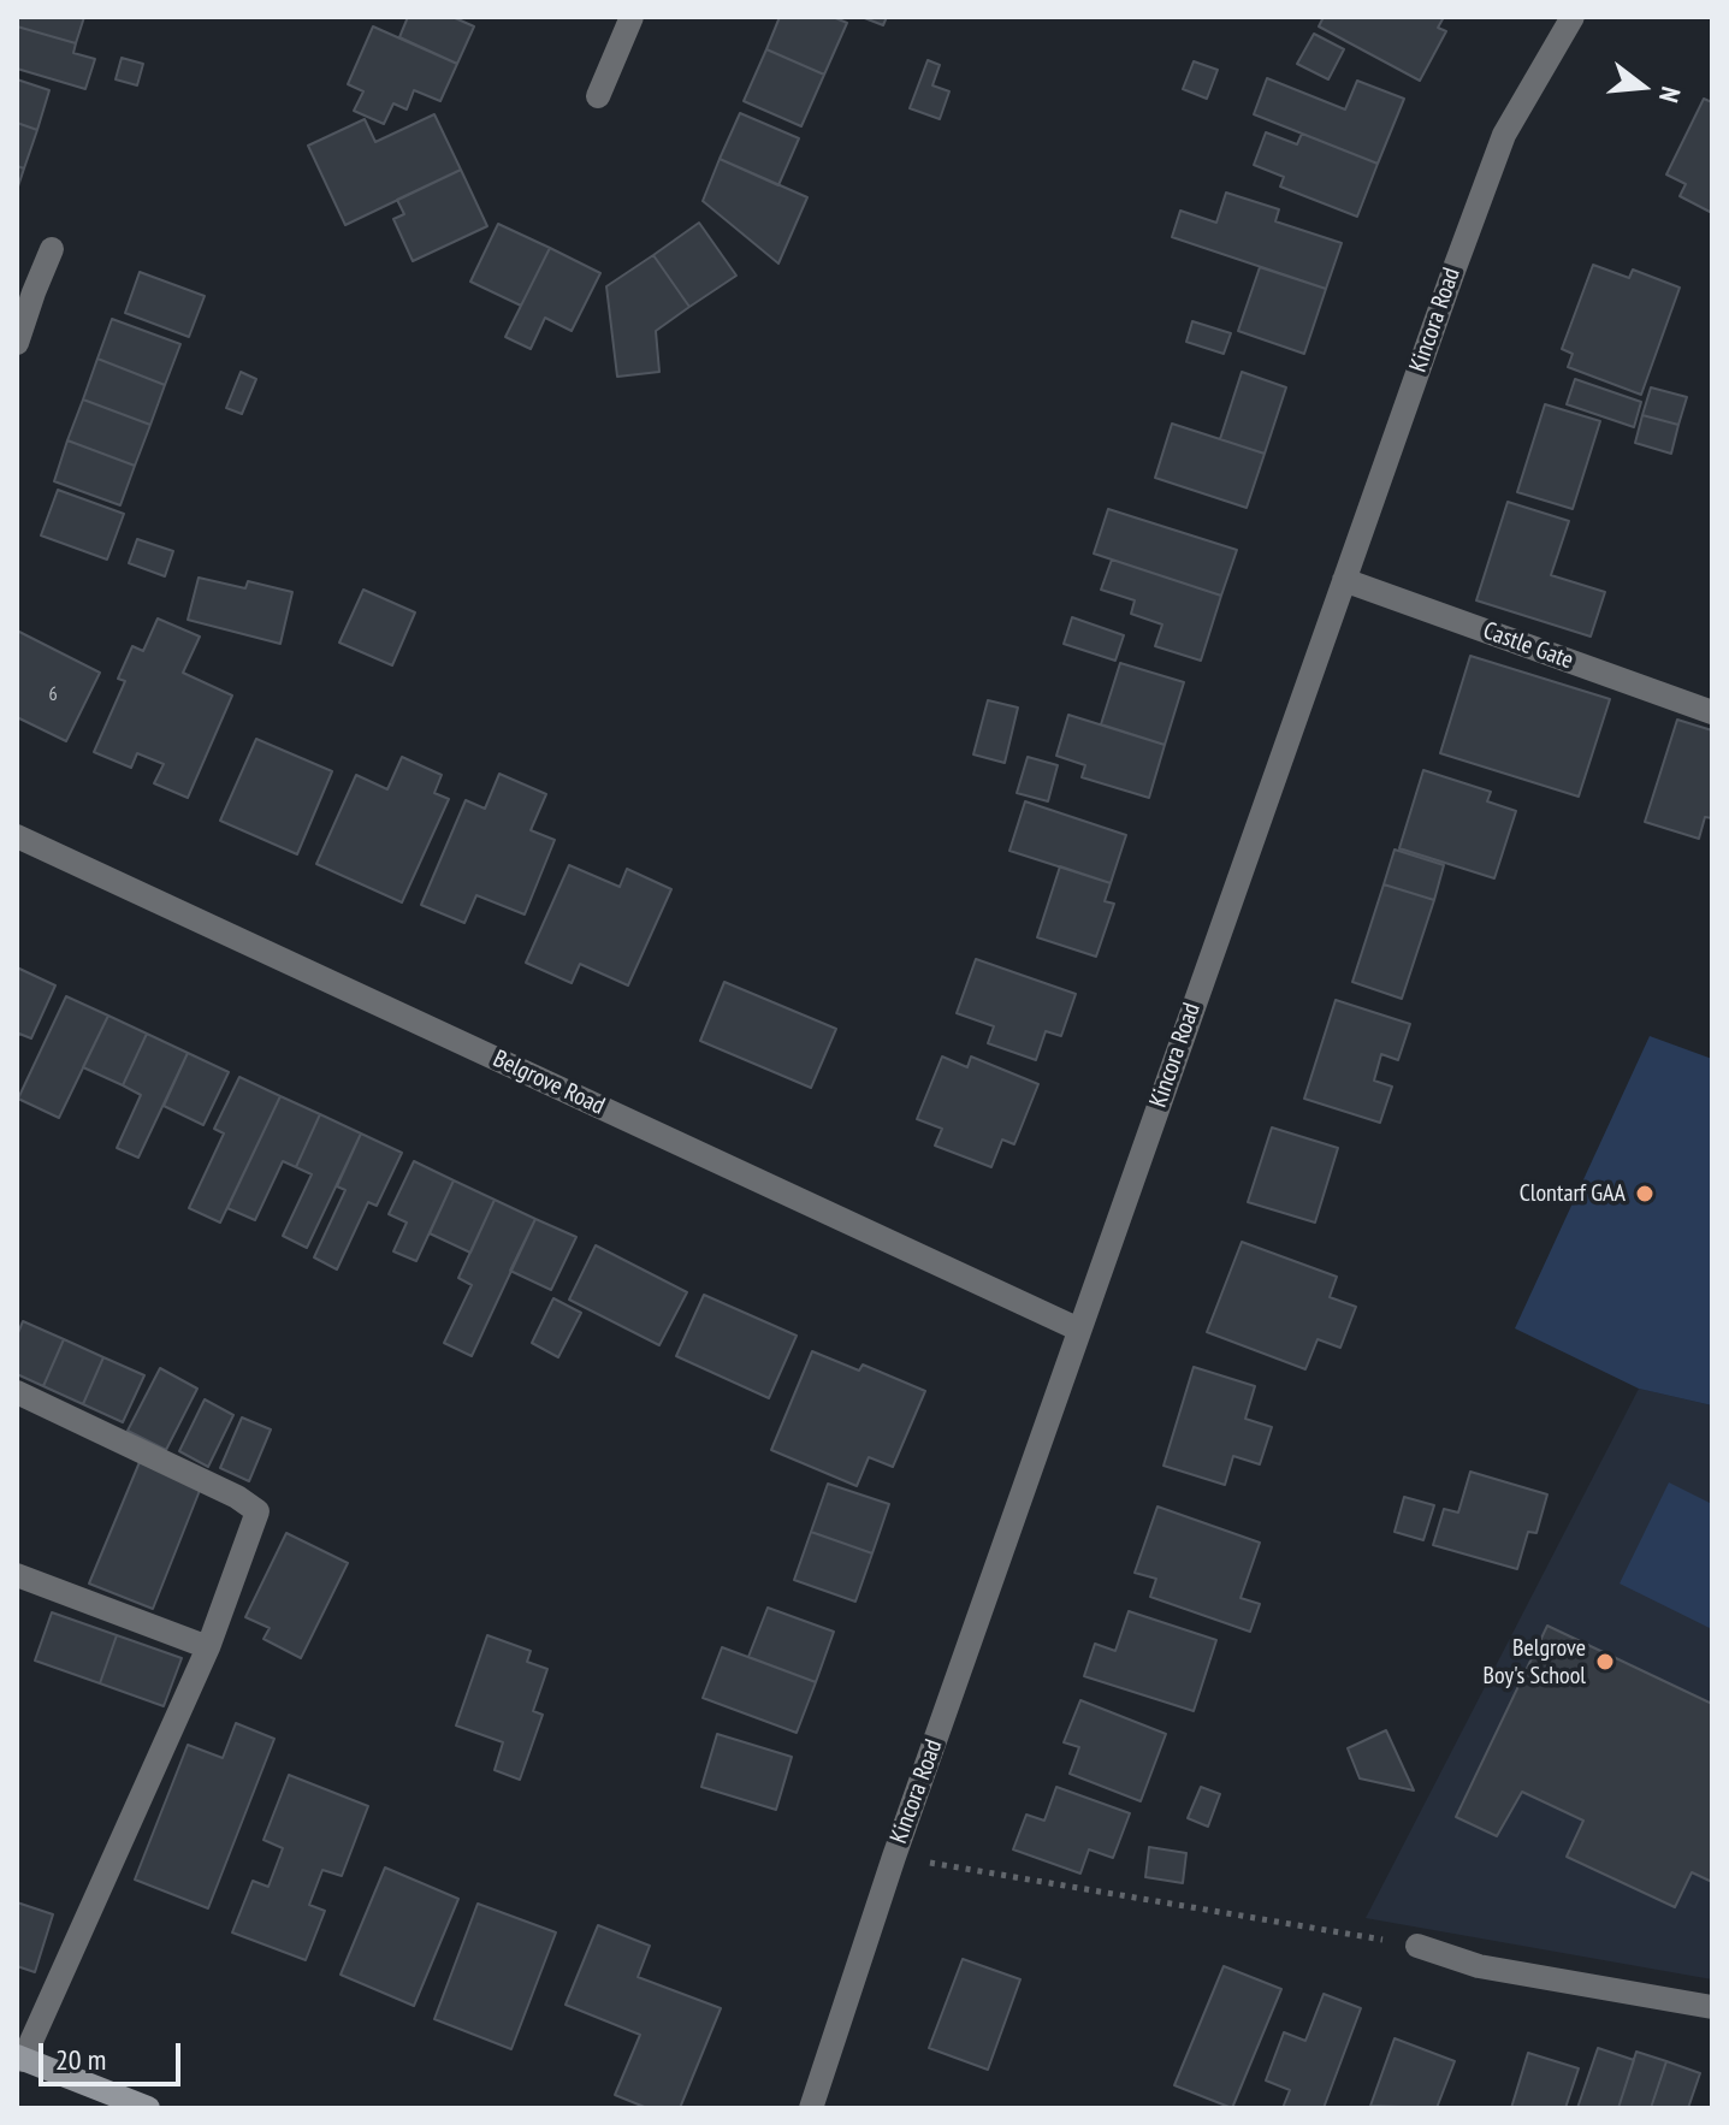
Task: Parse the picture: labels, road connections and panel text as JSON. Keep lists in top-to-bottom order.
{
  "streets": {
    "street": ["Kincora Road", "Castle Gate", "Belgrove Road"]
  },
  "crossings": [
    ["Kincora Road", "Castle Gate"],
    ["Kincora Road", "Belgrove Road"]
  ],
  "places": ["Clontarf GAA", "Belgrove Boy's School"],
  "house_numbers": ["6"],
  "scale_bar": "20 m",
  "north": "right"
}
